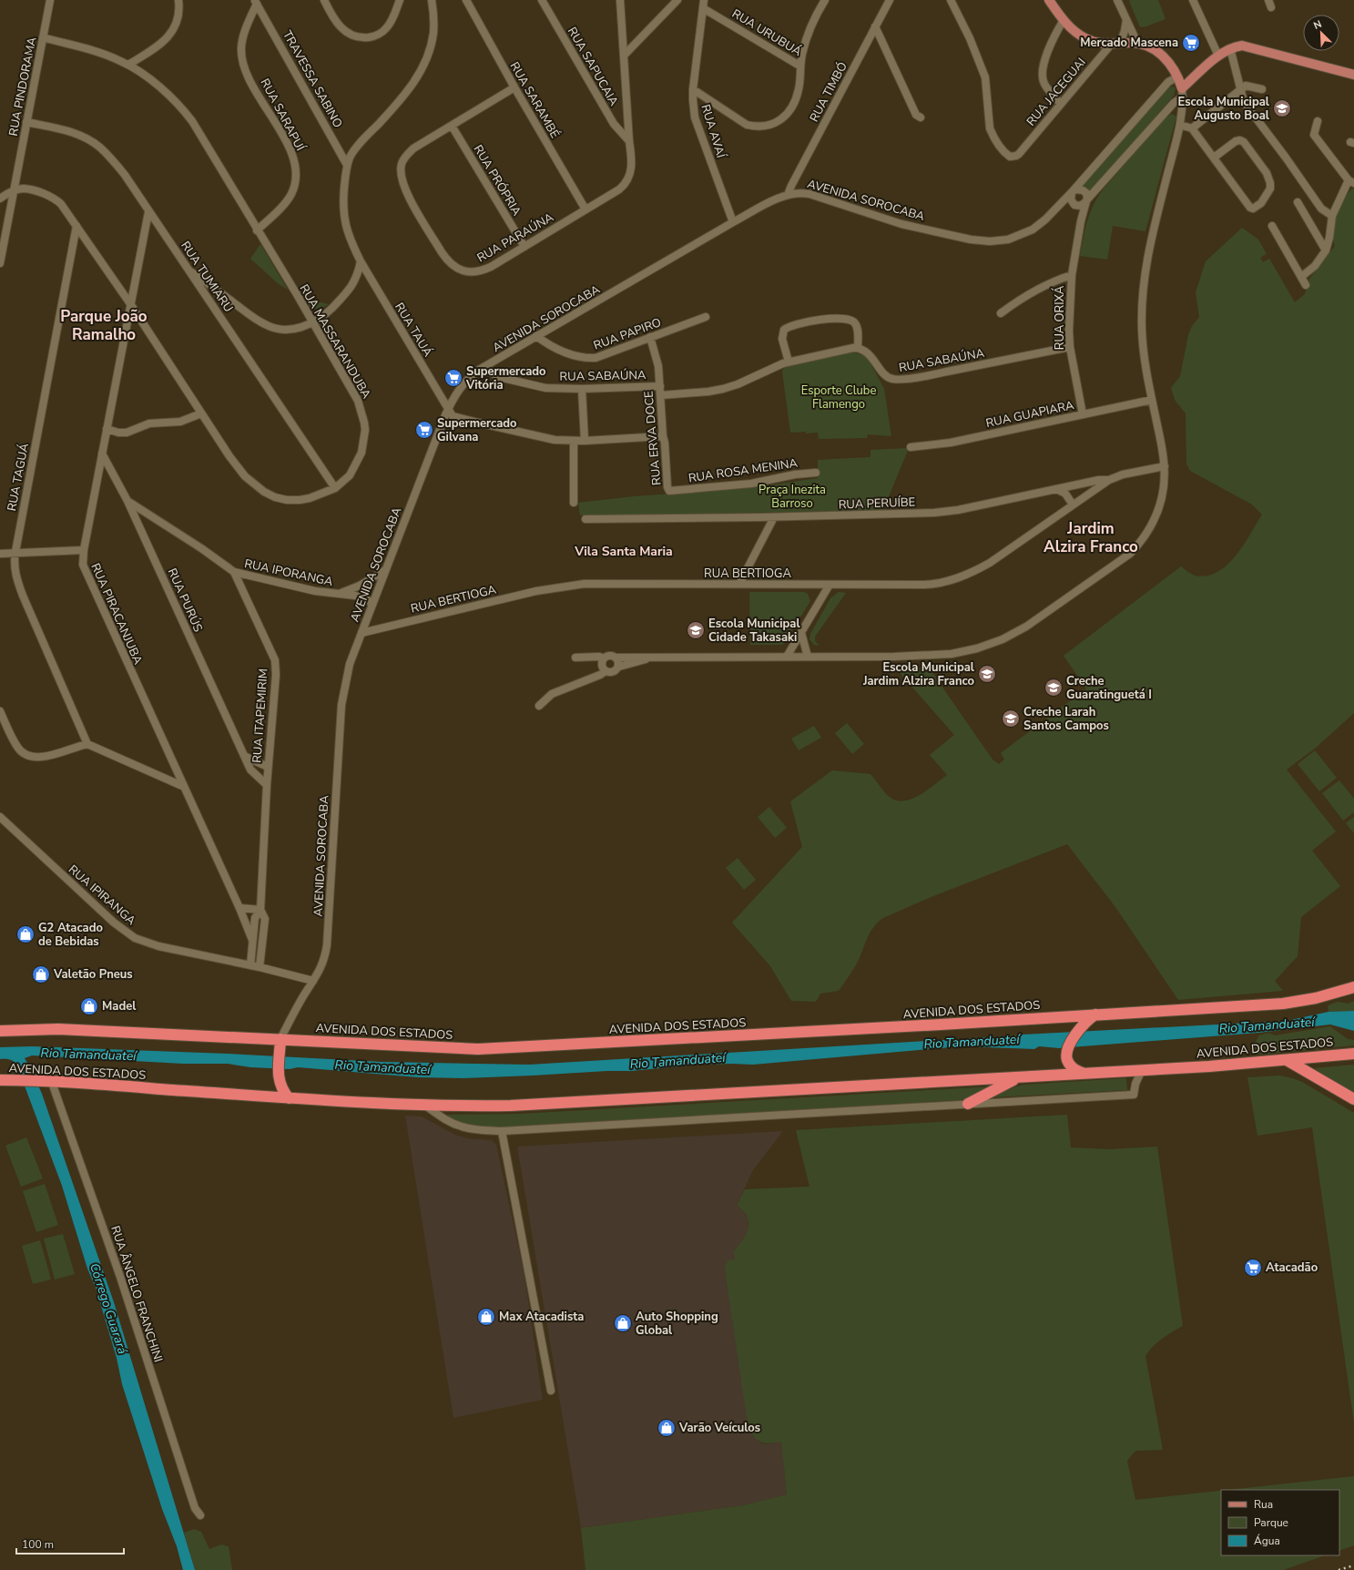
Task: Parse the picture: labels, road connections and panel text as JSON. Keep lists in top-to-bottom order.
{
  "streets": {
    "highway": ["AVENIDA DOS ESTADOS"],
    "street": [
      "RUA URUBUÁ",
      "RUA SAPUCAIA",
      "TRAVESSA SABINO",
      "RUA PINDORAMA",
      "RUA TIMBÓ",
      "RUA JACEGUAI",
      "RUA SARAMBÉ",
      "RUA SARAPUÍ",
      "RUA AVAÍ",
      "RUA PRÓPRIA",
      "AVENIDA SOROCABA",
      "RUA PARAÚNA",
      "RUA TUMIARU",
      "RUA ORIXÁ",
      "RUA TAUÁ",
      "RUA PAPIRO",
      "RUA MASSARANDUBA",
      "RUA SABAÚNA",
      "RUA GUAPIARA",
      "RUA ERVA DOCE",
      "RUA ROSA MENINA",
      "RUA TAGUÁ",
      "RUA PERUÍBE",
      "RUA IPORANGA",
      "RUA BERTIOGA",
      "RUA PURÚS",
      "RUA PIRACANJUBA",
      "RUA ITAPEMIRIM",
      "RUA IPIRANGA",
      "RUA ÂNGELO FRANCHINI"
    ]
  },
  "crossings": [
    ["RUA URUBUÁ", "RUA AVAÍ"],
    ["RUA SAPUCAIA", "RUA PARAÚNA"],
    ["TRAVESSA SABINO", "RUA SARAPUÍ"],
    ["TRAVESSA SABINO", "RUA TAUÁ"],
    ["RUA PINDORAMA", "RUA TUMIARU"],
    ["RUA PINDORAMA", "RUA MASSARANDUBA"],
    ["RUA TIMBÓ", "AVENIDA SOROCABA"],
    ["RUA SARAMBÉ", "RUA PARAÚNA"],
    ["RUA SARAPUÍ", "RUA MASSARANDUBA"],
    ["RUA AVAÍ", "AVENIDA SOROCABA"],
    ["RUA PRÓPRIA", "RUA PARAÚNA"],
    ["AVENIDA SOROCABA", "RUA ORIXÁ"],
    ["AVENIDA SOROCABA", "RUA TAUÁ"],
    ["AVENIDA SOROCABA", "RUA PAPIRO"],
    ["AVENIDA SOROCABA", "RUA SABAÚNA"],
    ["AVENIDA SOROCABA", "RUA IPORANGA"],
    ["AVENIDA SOROCABA", "RUA BERTIOGA"],
    ["AVENIDA SOROCABA", "RUA IPIRANGA"],
    ["AVENIDA SOROCABA", "AVENIDA DOS ESTADOS"],
    ["RUA TUMIARU", "RUA MASSARANDUBA"],
    ["RUA TUMIARU", "RUA PIRACANJUBA"],
    ["RUA ORIXÁ", "RUA SABAÚNA"],
    ["RUA ORIXÁ", "RUA GUAPIARA"],
    ["RUA PAPIRO", "RUA ERVA DOCE"],
    ["RUA MASSARANDUBA", "RUA TAGUÁ"],
    ["RUA MASSARANDUBA", "RUA PIRACANJUBA"],
    ["RUA SABAÚNA", "RUA ERVA DOCE"],
    ["RUA ERVA DOCE", "RUA ROSA MENINA"],
    ["RUA PERUÍBE", "RUA BERTIOGA"],
    ["RUA IPORANGA", "RUA ITAPEMIRIM"],
    ["RUA PURÚS", "RUA PIRACANJUBA"],
    ["RUA PURÚS", "RUA ITAPEMIRIM"],
    ["RUA PIRACANJUBA", "RUA ITAPEMIRIM"],
    ["RUA ITAPEMIRIM", "RUA IPIRANGA"],
    ["AVENIDA DOS ESTADOS", "RUA ÂNGELO FRANCHINI"]
  ],
  "districts": ["Parque João Ramalho", "Jardim Alzira Franco", "Vila Santa Maria"],
  "water": ["Rio Tamanduateí", "Córrego Guarará"],
  "parks": ["Esporte Clube Flamengo", "Praça Inezita Barroso"],
  "places": {
    "supermarket": [
      "Mercado Mascena",
      "Supermercado Vitória",
      "Supermercado Gilvana",
      "Atacadão"
    ],
    "school or university": [
      "Escola Municipal Augusto Boal",
      "Escola Municipal Cidade Takasaki",
      "Escola Municipal Jardim Alzira Franco",
      "Creche Guaratinguetá I",
      "Creche Larah Santos Campos"
    ],
    "shop": [
      "G2 Atacado de Bebidas",
      "Valetão Pneus",
      "Madel",
      "Max Atacadista",
      "Auto Shopping Global",
      "Varão Veículos"
    ]
  },
  "legend": ["Rua", "Parque", "Água"],
  "scale_bar": "100 m",
  "north": "top left"
}
